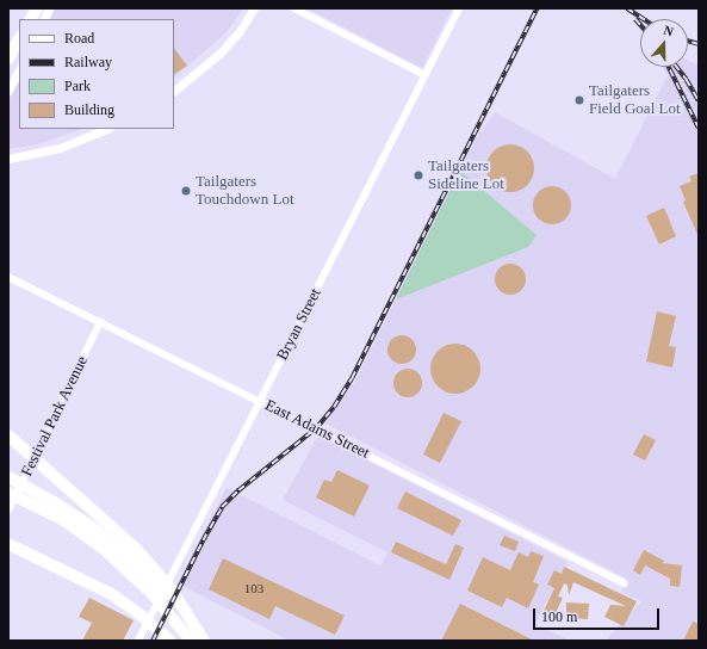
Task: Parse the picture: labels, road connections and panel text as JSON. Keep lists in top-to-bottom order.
{
  "streets": {
    "street": ["Bryan Street", "Festival Park Avenue", "East Adams Street"]
  },
  "crossings": [
    ["Bryan Street", "East Adams Street"],
    ["Festival Park Avenue", "East Adams Street"]
  ],
  "places": ["Tailgaters Field Goal Lot", "Tailgaters Sideline Lot", "Tailgaters Touchdown Lot"],
  "house_numbers": ["103"],
  "legend": [
    "Road",
    "Railway",
    "Park",
    "Building"
  ],
  "scale_bar": "100 m",
  "north": "top"
}
